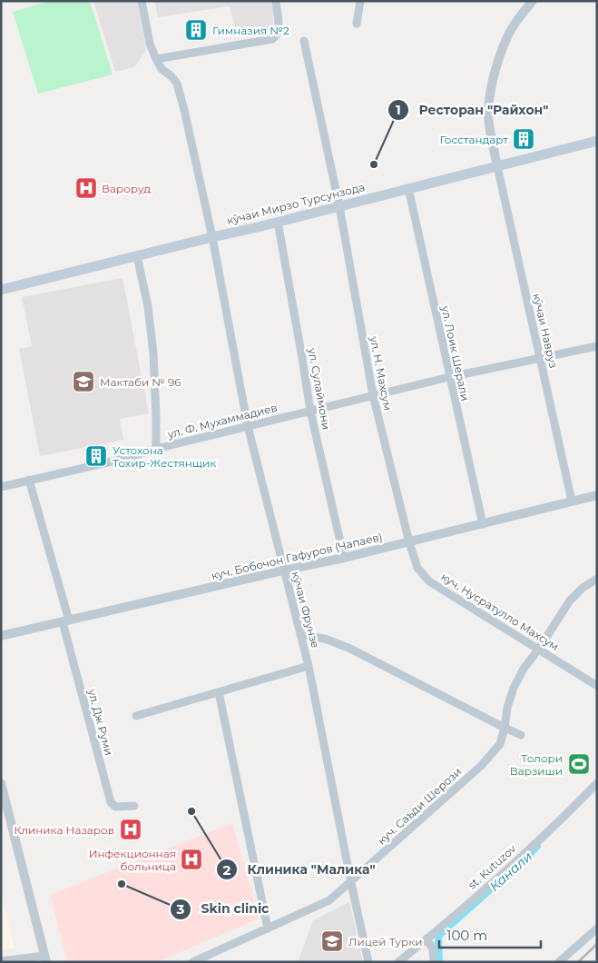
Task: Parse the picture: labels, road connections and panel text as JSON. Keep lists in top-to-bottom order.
{
  "streets": {
    "main road": ["кӯчаи Мирзо Турсунзода"],
    "street": [
      "кӯчаи Навруз",
      "ул. Лоик Шерали",
      "ул. Н. Махсум",
      "ул. Сулаймони",
      "ул. Ф. Мухаммадиев",
      "куч. Бобочон Гафуров (Чапаев)",
      "кӯчаи Фрунзе",
      "куч. Нусратулло Махсум",
      "ул. Дж Руми",
      "куч. Саъди Шерози",
      "st. Kutuzov"
    ]
  },
  "crossings": [
    ["кӯчаи Мирзо Турсунзода", "кӯчаи Навруз"],
    ["кӯчаи Мирзо Турсунзода", "ул. Лоик Шерали"],
    ["кӯчаи Мирзо Турсунзода", "ул. Н. Махсум"],
    ["кӯчаи Мирзо Турсунзода", "ул. Сулаймони"],
    ["кӯчаи Мирзо Турсунзода", "кӯчаи Фрунзе"],
    ["кӯчаи Навруз", "ул. Ф. Мухаммадиев"],
    ["кӯчаи Навруз", "куч. Бобочон Гафуров (Чапаев)"],
    ["ул. Лоик Шерали", "ул. Ф. Мухаммадиев"],
    ["ул. Лоик Шерали", "куч. Бобочон Гафуров (Чапаев)"],
    ["ул. Н. Махсум", "ул. Ф. Мухаммадиев"],
    ["ул. Н. Махсум", "куч. Бобочон Гафуров (Чапаев)"],
    ["ул. Н. Махсум", "куч. Нусратулло Махсум"],
    ["ул. Сулаймони", "ул. Ф. Мухаммадиев"],
    ["ул. Сулаймони", "куч. Бобочон Гафуров (Чапаев)"],
    ["ул. Ф. Мухаммадиев", "кӯчаи Фрунзе"],
    ["ул. Ф. Мухаммадиев", "ул. Дж Руми"],
    ["куч. Бобочон Гафуров (Чапаев)", "кӯчаи Фрунзе"],
    ["куч. Бобочон Гафуров (Чапаев)", "куч. Нусратулло Махсум"],
    ["куч. Бобочон Гафуров (Чапаев)", "ул. Дж Руми"],
    ["кӯчаи Фрунзе", "куч. Саъди Шерози"],
    ["куч. Нусратулло Махсум", "куч. Саъди Шерози"]
  ],
  "water": ["Канали"],
  "places": {
    "building": ["Гимназия №2", "Госстандарт", "Устохона Тохир-Жестянщик"],
    "other": ["Ресторан \"Райхон\"", "Клиника \"Малика\"", "Skin clinic"],
    "hospital": ["Вароруд", "Клиника Назаров", "Инфекционная больница"],
    "school or university": ["Мактаби № 96", "Лицей Турки"],
    "sports": ["Толори Варзиши"]
  },
  "scale_bar": "100 m"
}
